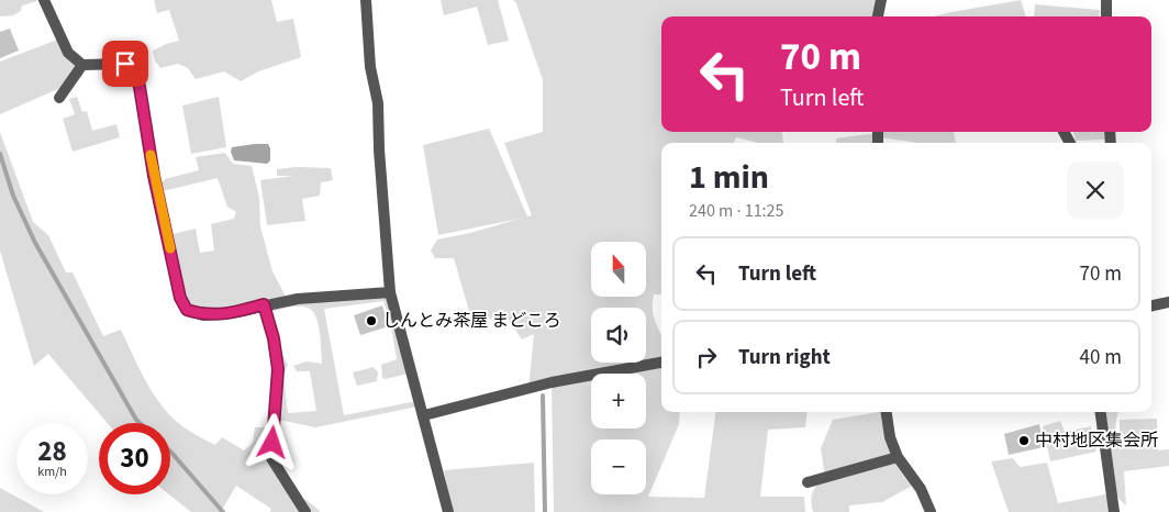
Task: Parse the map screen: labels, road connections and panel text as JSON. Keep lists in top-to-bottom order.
{
  "places": ["しんとみ茶屋 まどころ", "中村地区集会所"],
  "north": "top",
  "page": {
    "turn": ["70 m", "Turn left"],
    "heading": ["1 min", "240 m · 11:25"],
    "list": [
      {
        "name": "Turn left",
        "value": "70 m"
      },
      {
        "name": "Turn right",
        "value": "40 m"
      }
    ],
    "map_buttons": ["+", "−"],
    "speed": "28 km/h",
    "limit": "30"
  }
}
